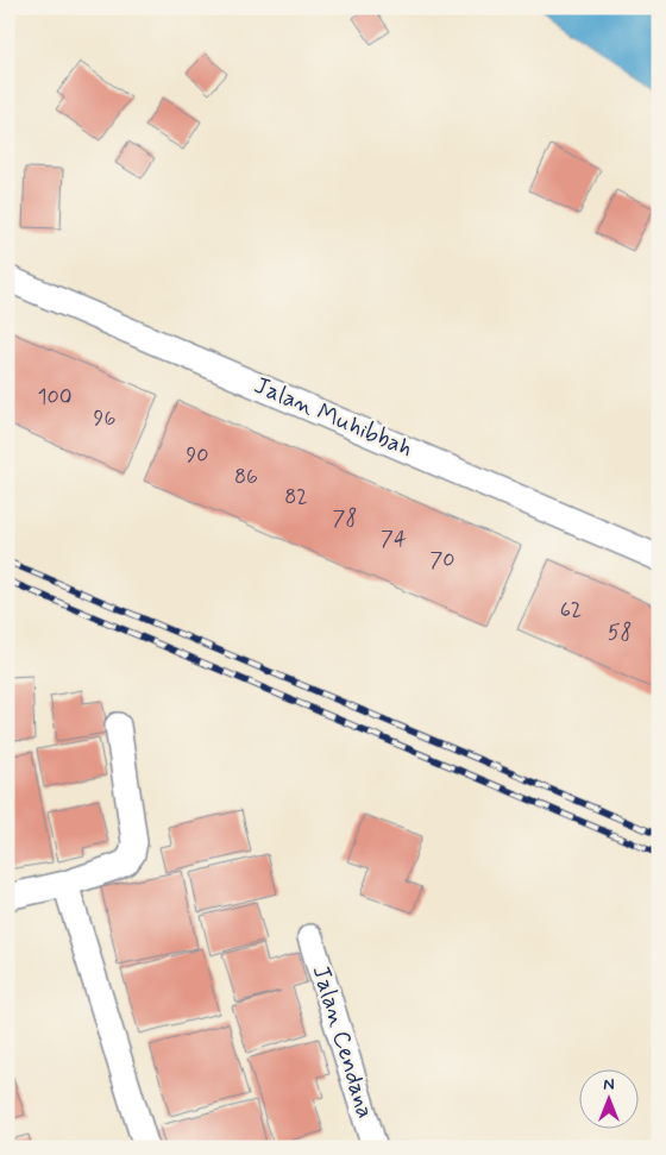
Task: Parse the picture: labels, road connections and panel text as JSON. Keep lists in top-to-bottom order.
{
  "streets": {
    "street": ["Jalan Muhibbah", "Jalan Cendana"]
  },
  "house_numbers": [
    "100",
    "96",
    "90",
    "86",
    "82",
    "78",
    "74",
    "70",
    "62",
    "58"
  ],
  "north": "top"
}
